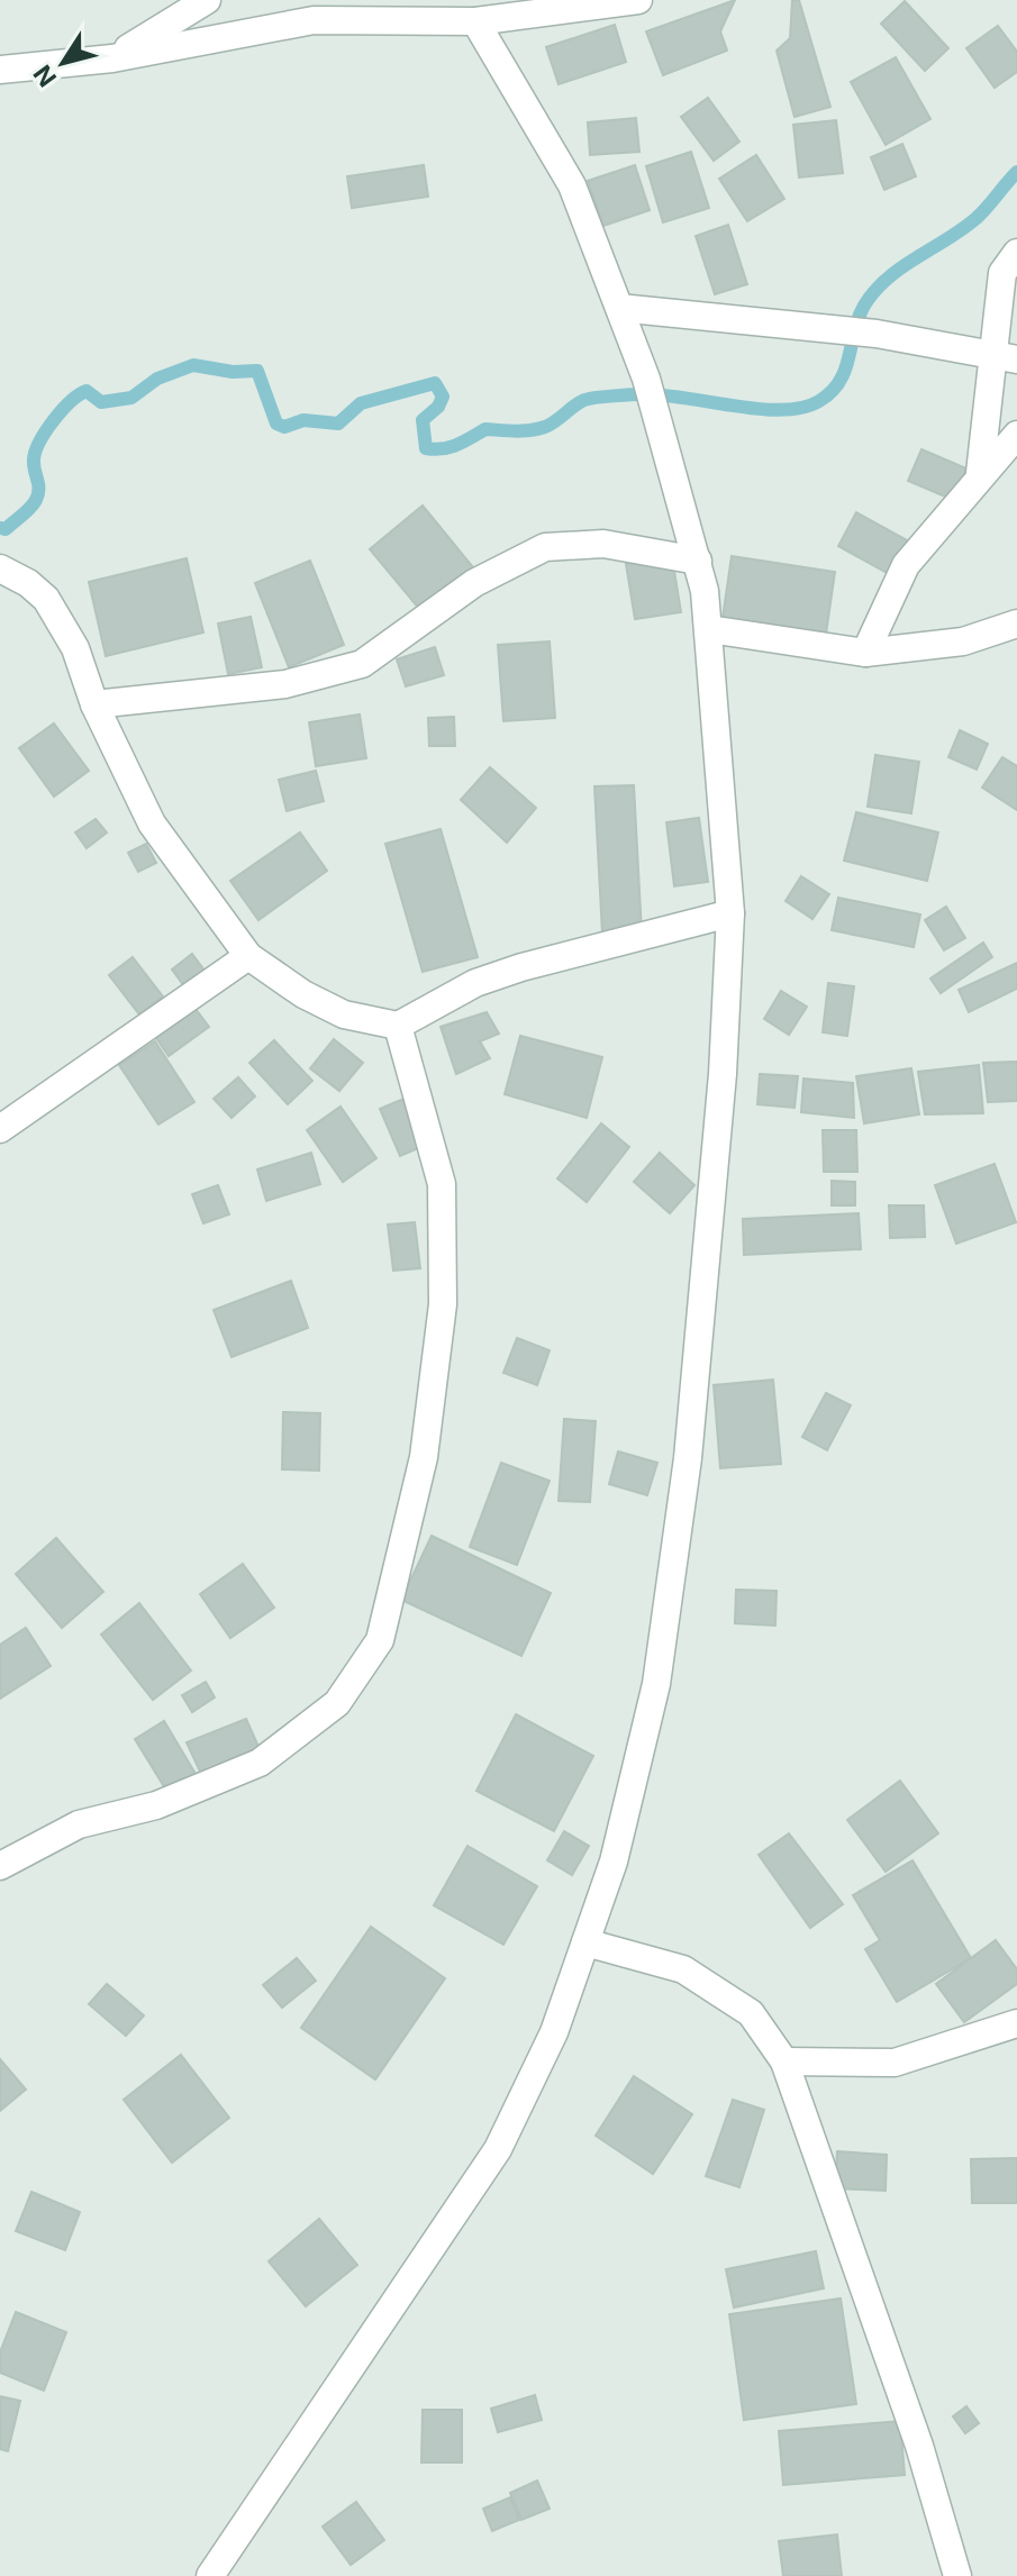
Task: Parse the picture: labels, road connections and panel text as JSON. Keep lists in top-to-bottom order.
{
  "north": "bottom left"
}
